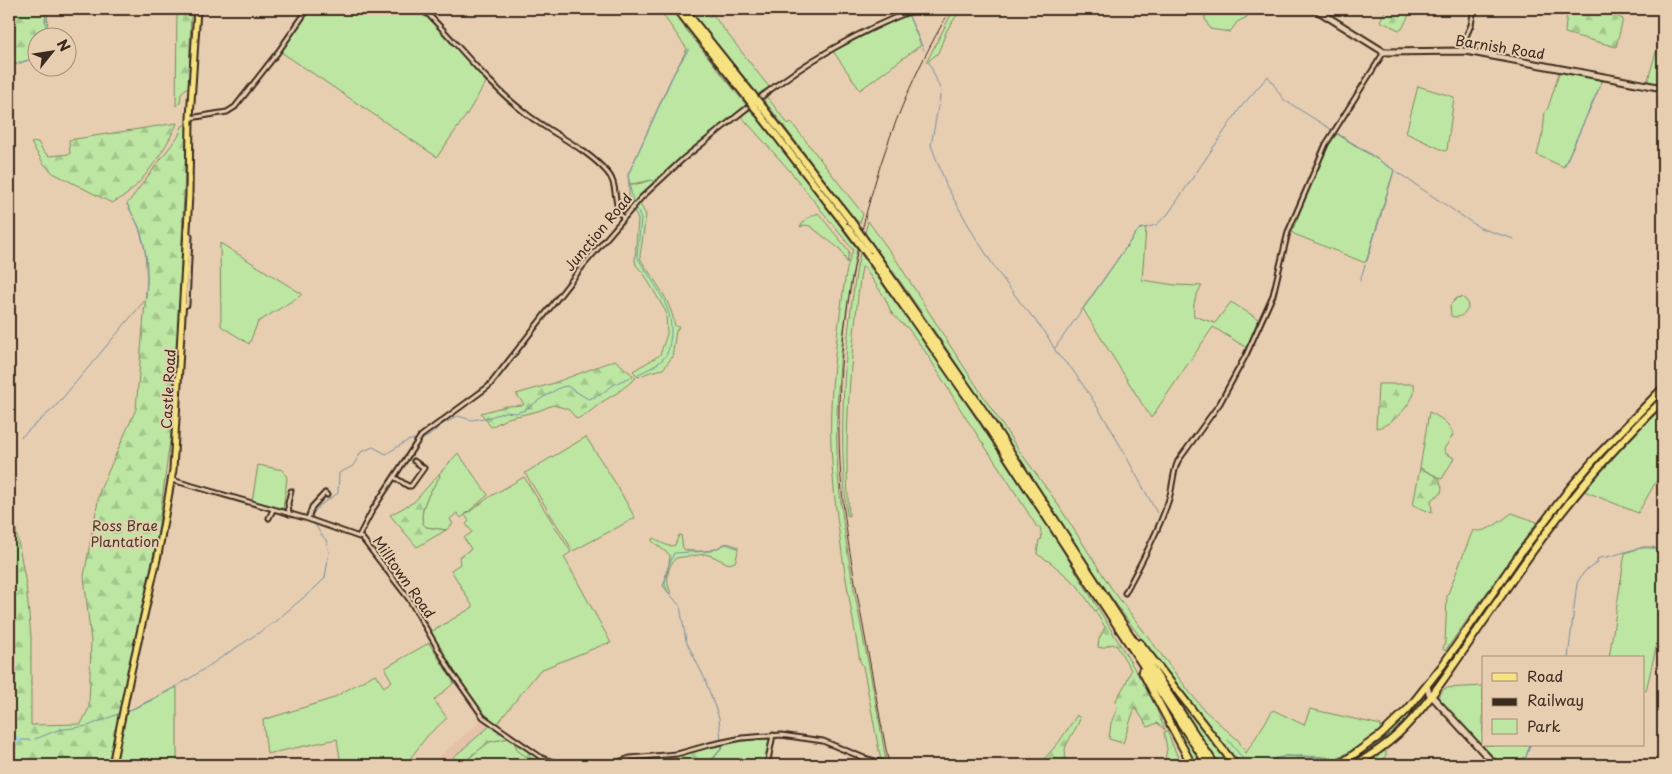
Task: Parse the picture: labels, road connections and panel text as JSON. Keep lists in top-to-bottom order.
{
  "streets": {
    "main road": ["Castle Road"],
    "street": ["Barnish Road", "Junction Road", "Milltown Road"]
  },
  "crossings": [
    ["Junction Road", "Milltown Road"],
    ["Castle Road", "Milltown Road"]
  ],
  "parks": ["Ross Brae Plantation"],
  "legend": ["Road", "Railway", "Park"],
  "north": "top right"
}
